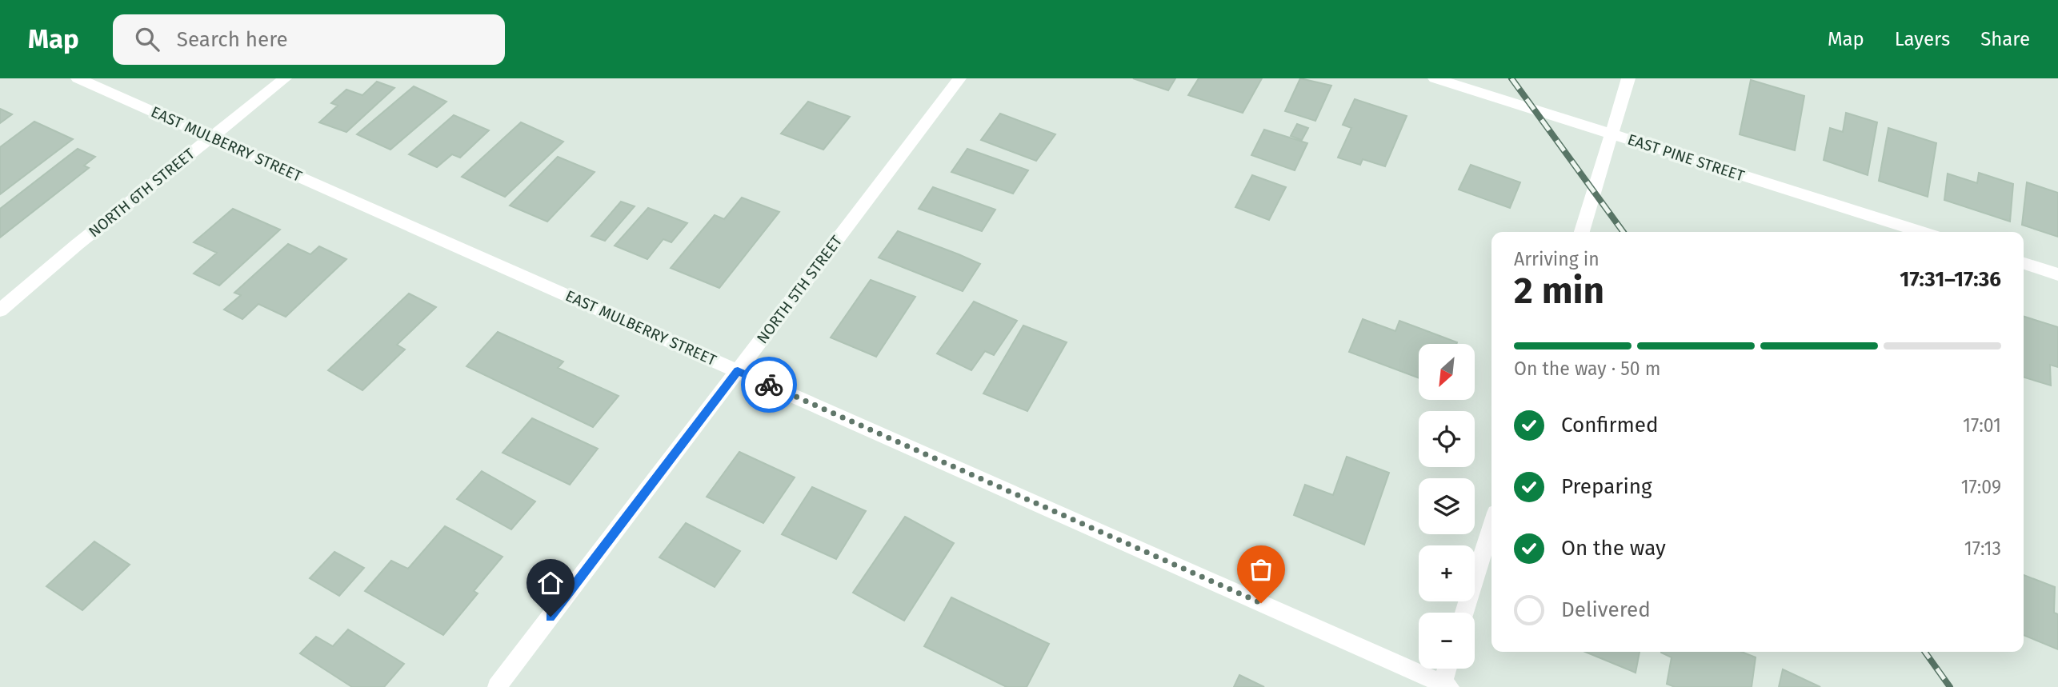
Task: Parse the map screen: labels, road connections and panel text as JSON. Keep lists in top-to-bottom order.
{
  "streets": {
    "street": [
      "EAST MULBERRY STREET",
      "EAST PINE STREET",
      "NORTH 6TH STREET",
      "NORTH 5TH STREET"
    ]
  },
  "crossings": [
    ["EAST MULBERRY STREET", "NORTH 6TH STREET"],
    ["EAST MULBERRY STREET", "NORTH 5TH STREET"]
  ],
  "north": "bottom left",
  "page": {
    "header": "Map",
    "search": "Search here",
    "nav": ["Map", "Layers", "Share"],
    "heading": ["2 min", "Arriving in", "17:31–17:36"],
    "bar": "On the way · 50 m",
    "map_buttons": ["+", "−"],
    "list": [
      ["Confirmed", "17:01"],
      ["Preparing", "17:09"],
      ["On the way", "17:13"],
      "Delivered"
    ]
  }
}
